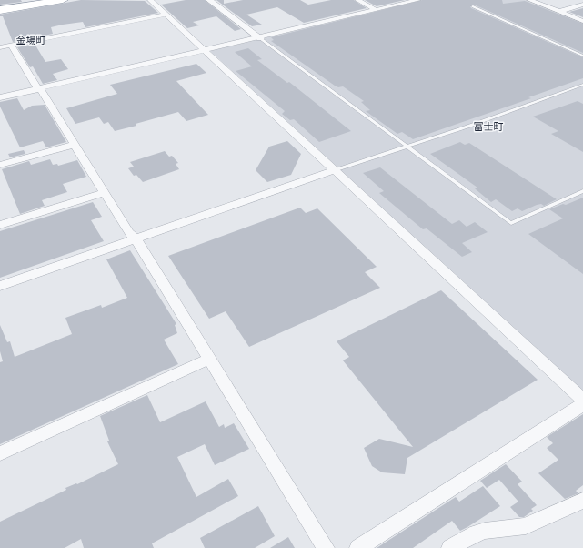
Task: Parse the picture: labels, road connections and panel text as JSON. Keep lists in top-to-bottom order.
{
  "districts": ["金場町", "富士町"]
}
